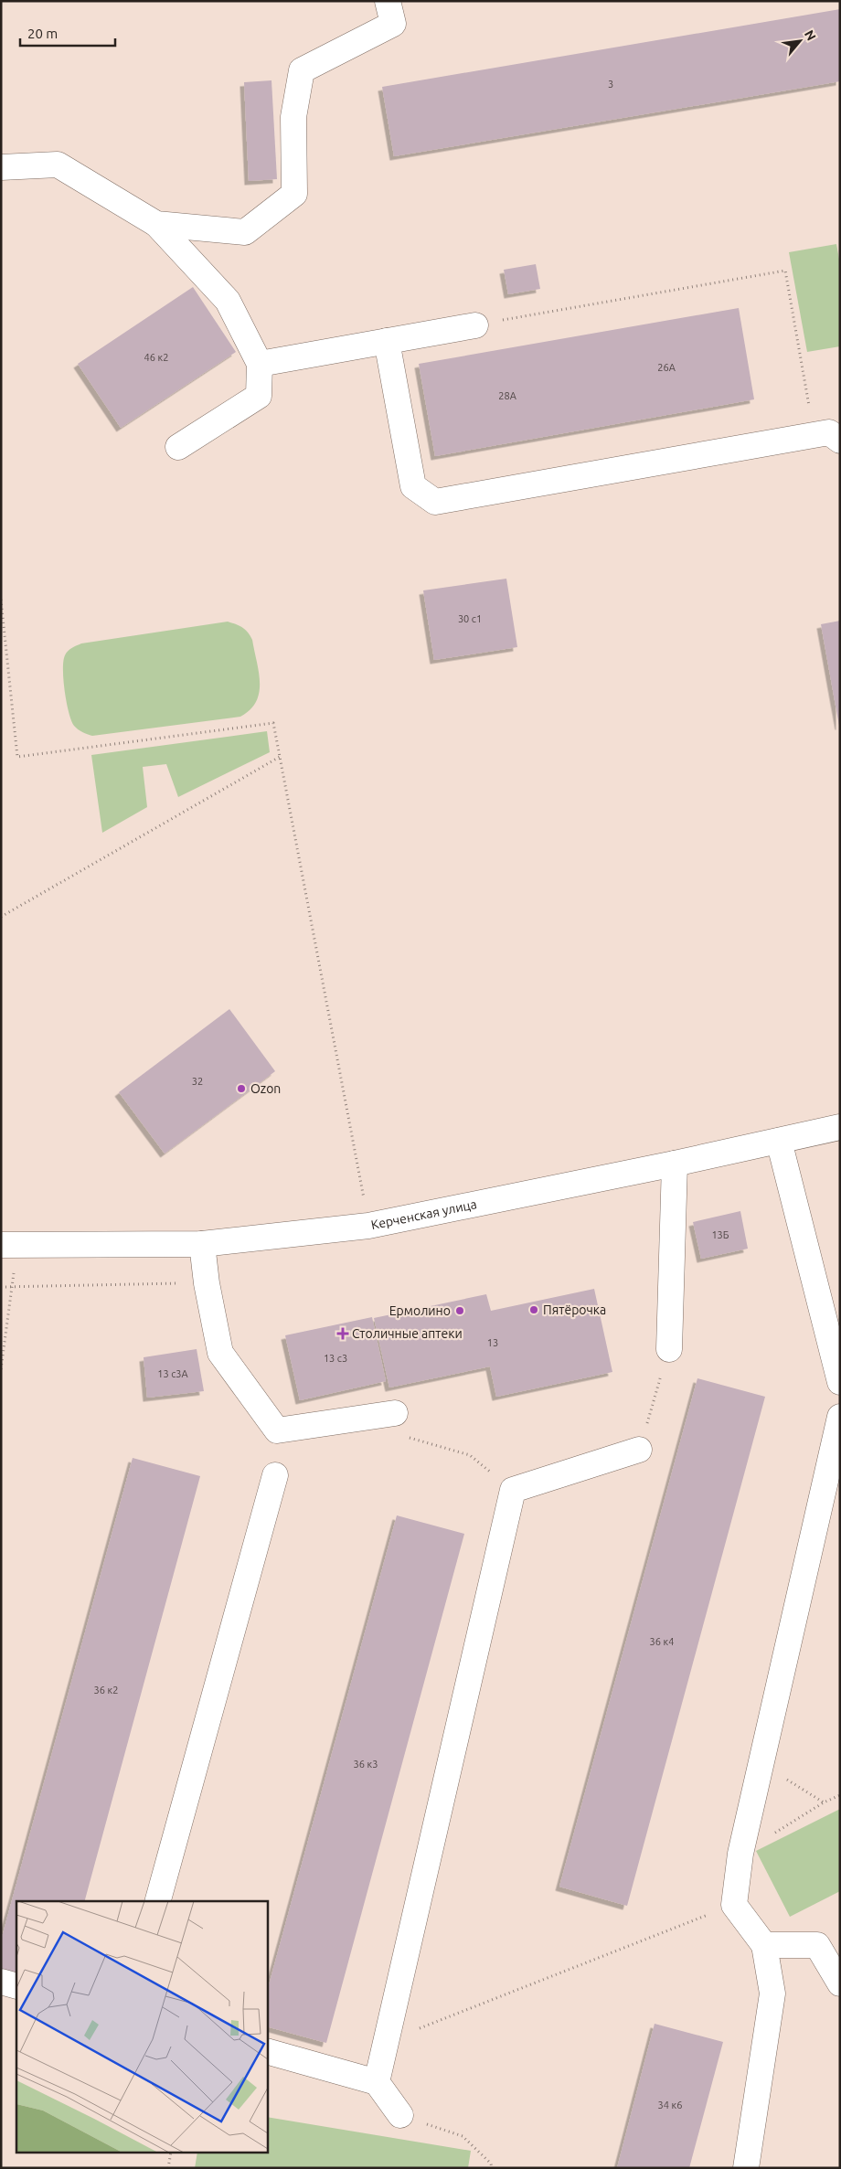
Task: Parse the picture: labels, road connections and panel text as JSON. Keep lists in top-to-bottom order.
{
  "streets": {
    "street": ["Керченская улица"]
  },
  "places": {
    "other": ["Ozon", "Пятёрочка", "Ермолино"],
    "health": ["Столичные аптеки"]
  },
  "house_numbers": [
    "3",
    "46 к2",
    "26А",
    "28А",
    "30 с1",
    "32",
    "13Б",
    "13",
    "13 с3",
    "13 с3А",
    "36 к4",
    "36 к2",
    "36 к3",
    "34 к6"
  ],
  "scale_bar": "20 m",
  "north": "top right"
}
